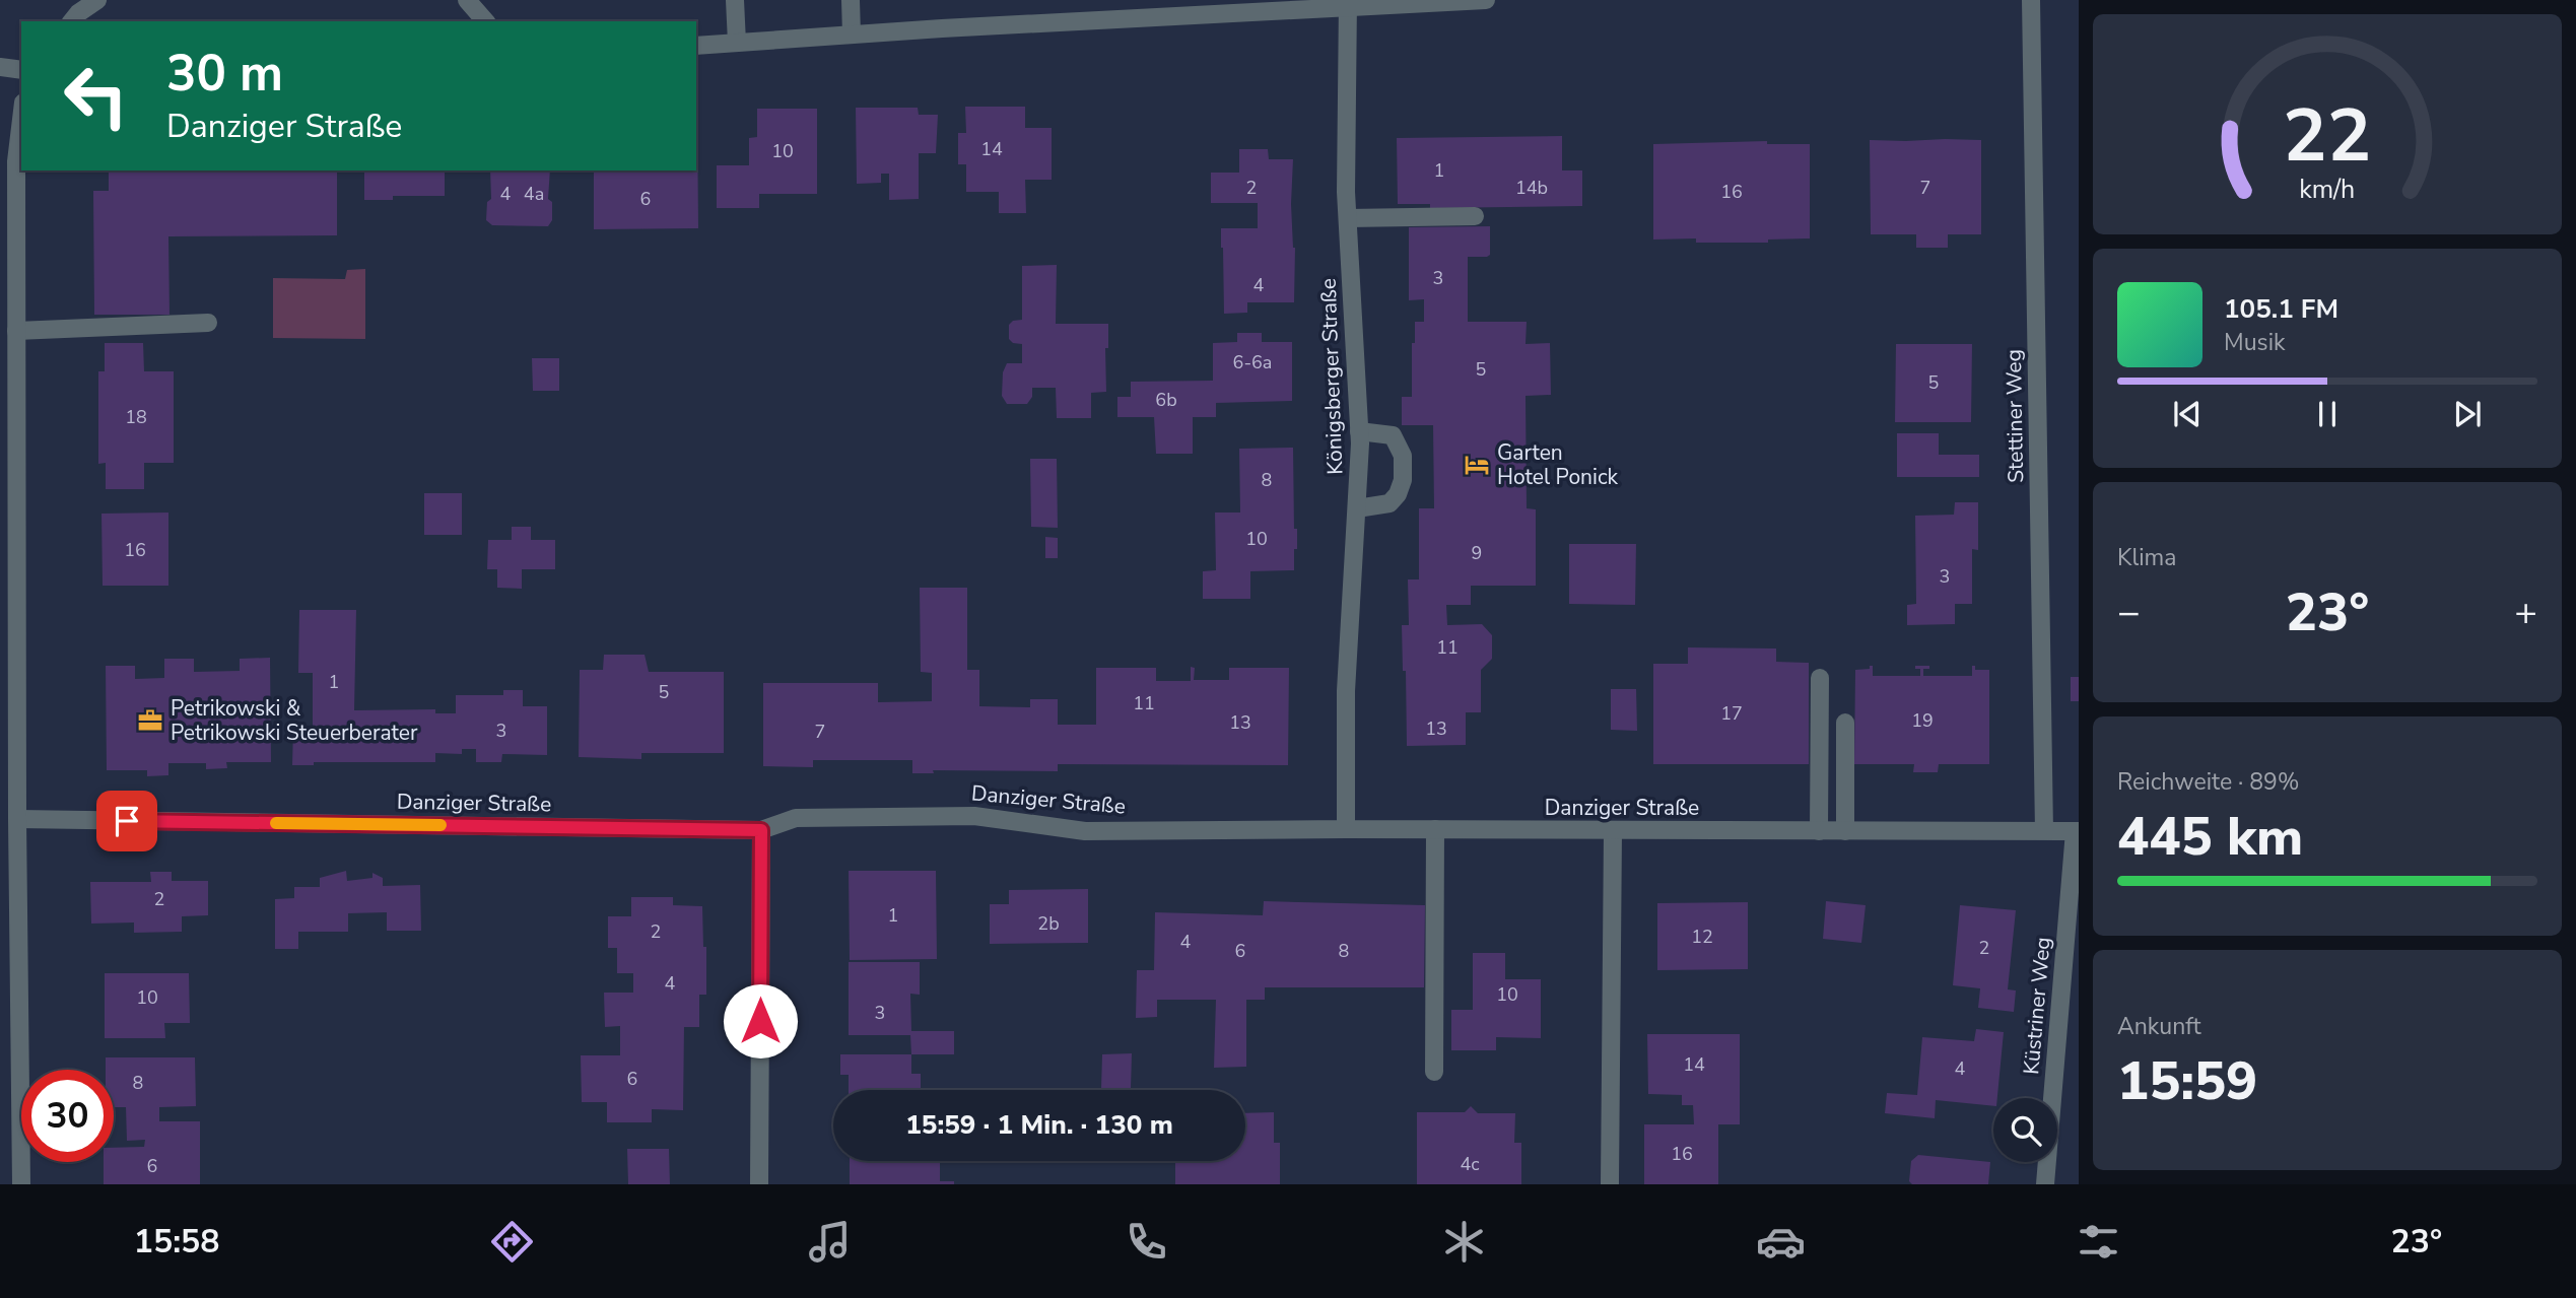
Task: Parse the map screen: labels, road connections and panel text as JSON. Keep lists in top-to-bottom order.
{
  "streets": {
    "street": [
      "Königsberger Straße",
      "Stettiner Weg",
      "Danziger Straße",
      "Küstriner Weg"
    ]
  },
  "crossings": [
    ["Königsberger Straße", "Danziger Straße"],
    ["Stettiner Weg", "Danziger Straße"],
    ["Danziger Straße", "Küstriner Weg"]
  ],
  "places": {
    "hotel": ["Garten Hotel Ponick"],
    "office": ["Petrikowski & Petrikowski Steuerberater"]
  },
  "house_numbers": [
    "14",
    "10",
    "1",
    "2",
    "14b",
    "7",
    "16",
    "4",
    "4a",
    "6",
    "3",
    "4",
    "6-6a",
    "5",
    "5",
    "6b",
    "18",
    "8",
    "10",
    "16",
    "9",
    "3",
    "11",
    "1",
    "5",
    "11",
    "17",
    "19",
    "13",
    "13",
    "3",
    "7",
    "2",
    "1",
    "2b",
    "2",
    "12",
    "4",
    "2",
    "6",
    "8",
    "4",
    "10",
    "10",
    "3",
    "14",
    "4",
    "6",
    "8",
    "16",
    "4c",
    "6"
  ],
  "page": {
    "turn": ["30 m", "Danziger Straße"],
    "song": ["105.1 FM", "Musik"],
    "tile": [
      "Klima",
      ["Reichweite · 89%", "445 km"],
      ["Ankunft", "15:59"]
    ],
    "heat": ["−", "23°", "+"],
    "limit": "30",
    "trip": "15:59 · 1 Min. · 130 m",
    "tabs": ["15:58", "23°"],
    "gauge": ["22", "km/h"]
  }
}
